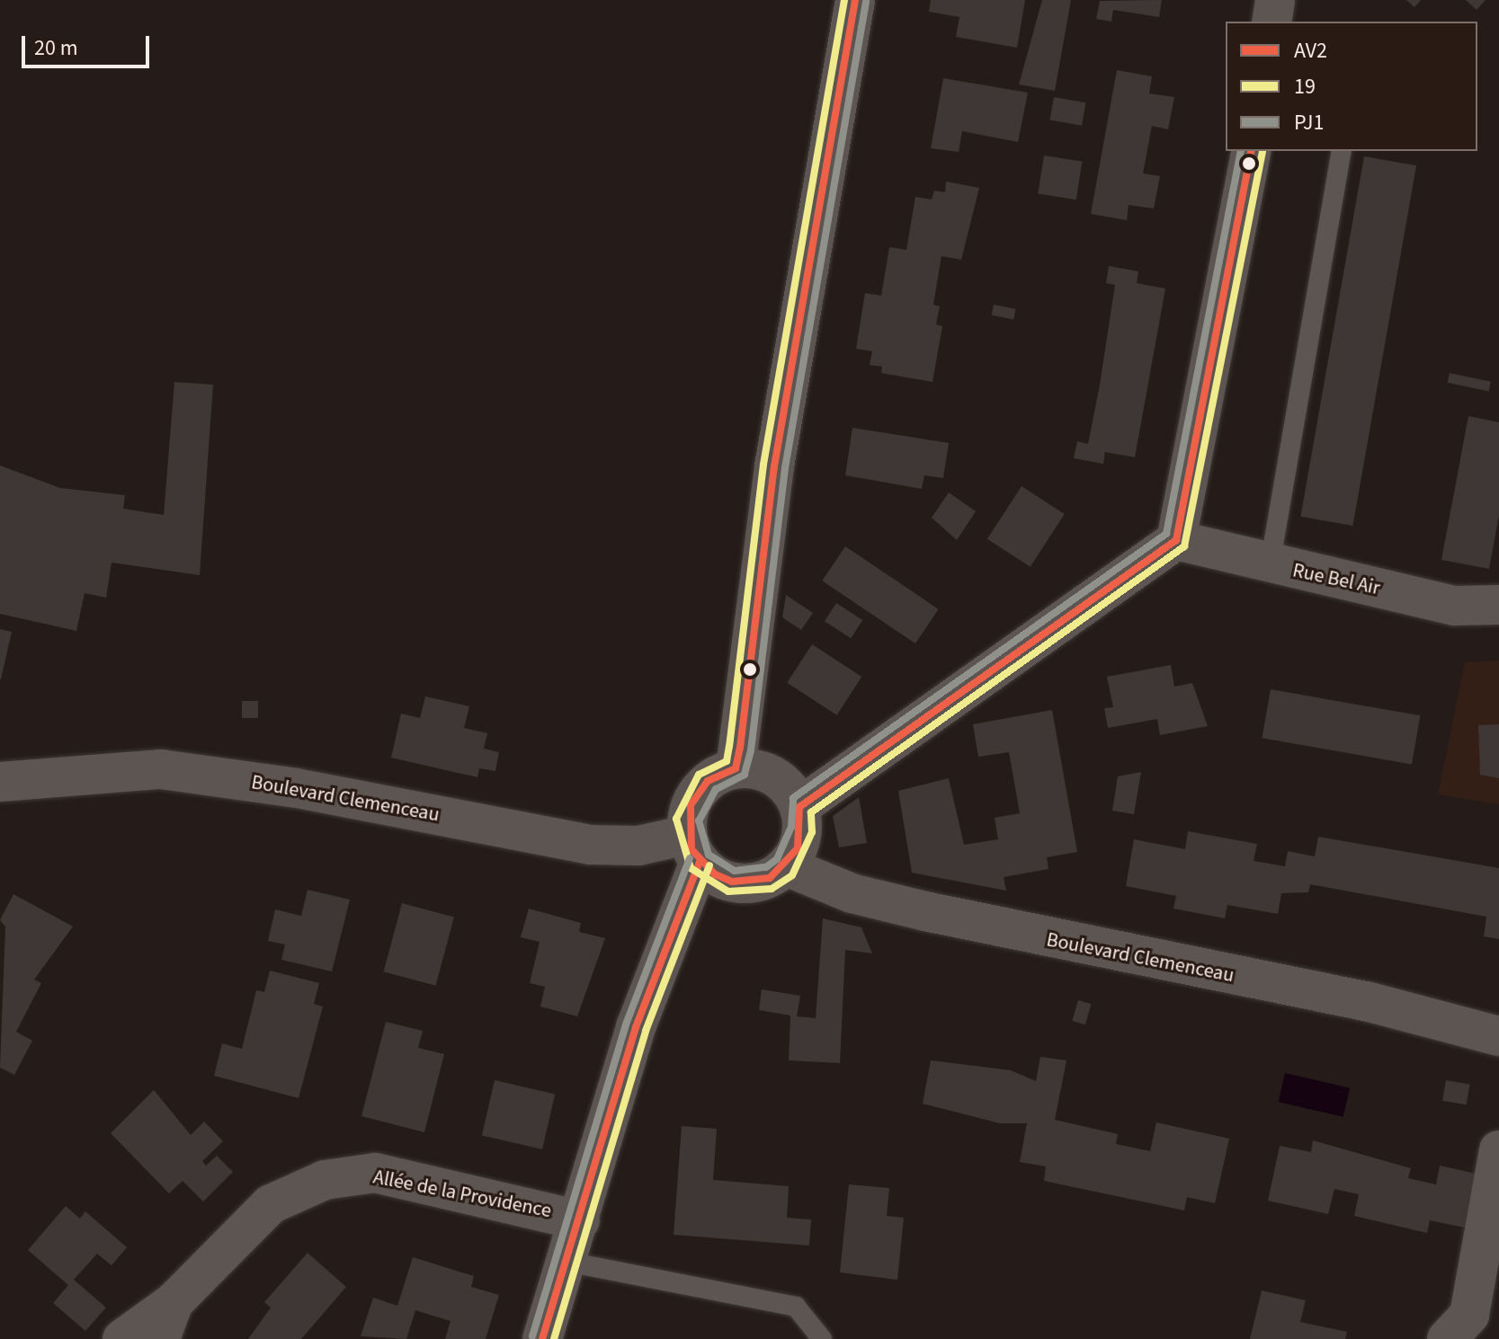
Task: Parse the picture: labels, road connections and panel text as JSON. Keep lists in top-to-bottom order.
{
  "streets": {
    "street": ["Rue Bel Air", "Boulevard Clemenceau", "Allée de la Providence"]
  },
  "lines": ["transit line AV2", "transit line 19", "transit line PJ1"],
  "legend": ["AV2", "19", "PJ1"],
  "scale_bar": "20 m"
}
